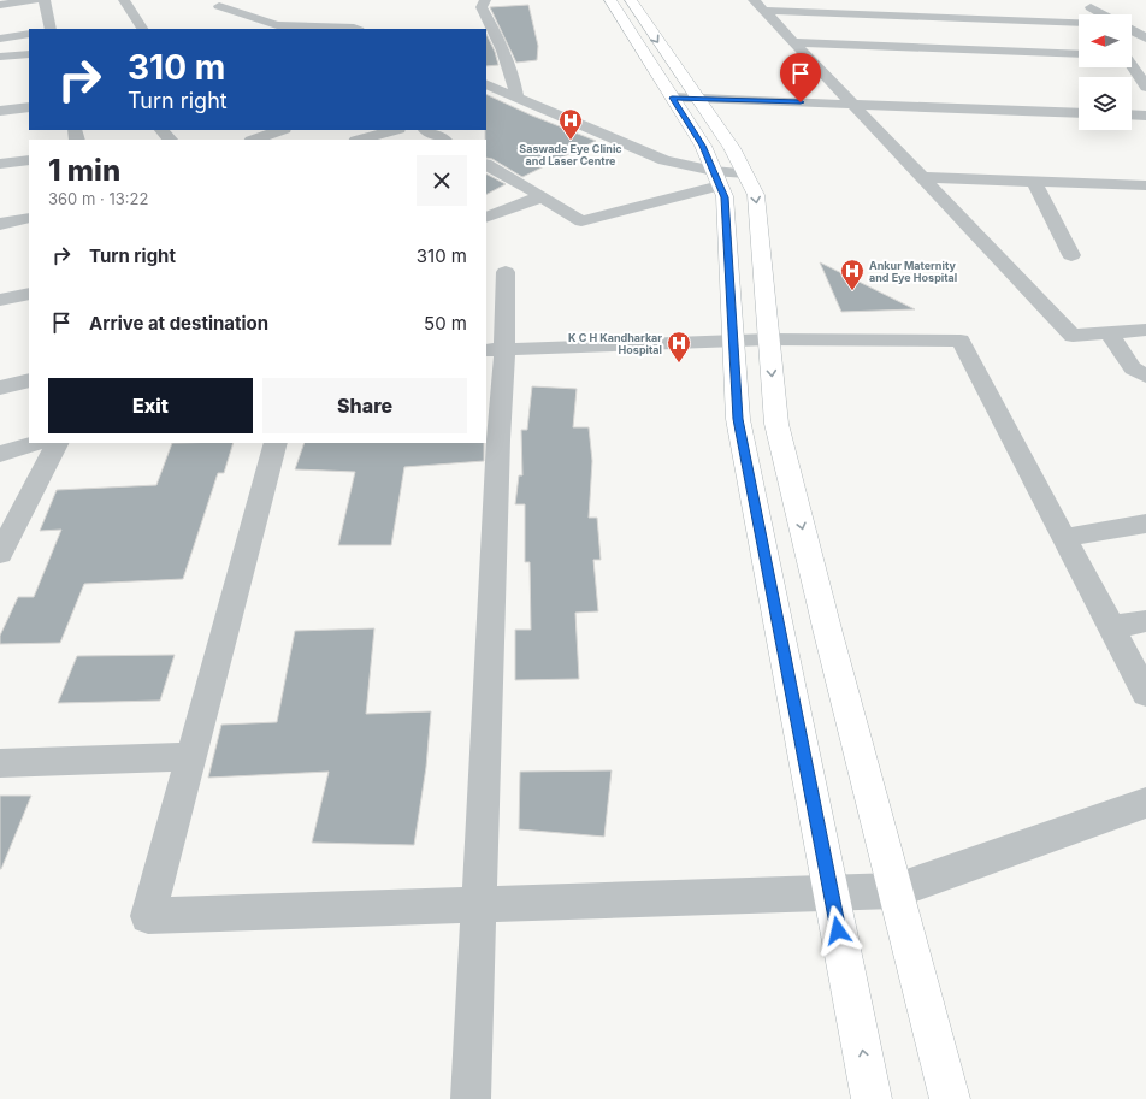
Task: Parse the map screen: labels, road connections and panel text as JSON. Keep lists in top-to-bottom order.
{
  "places": {
    "hospital": ["Saswade Eye Clinic and Laser Centre", "Ankur Maternity and Eye Hospital", "K C H Kandharkar Hospital"]
  },
  "north": "left",
  "page": {
    "turn": ["310 m", "Turn right"],
    "heading": ["1 min", "360 m · 13:22"],
    "list": [
      {
        "name": "Turn right",
        "value": "310 m"
      },
      {
        "name": "Arrive at destination",
        "value": "50 m"
      }
    ],
    "buttons": ["Exit", "Share"]
  }
}
